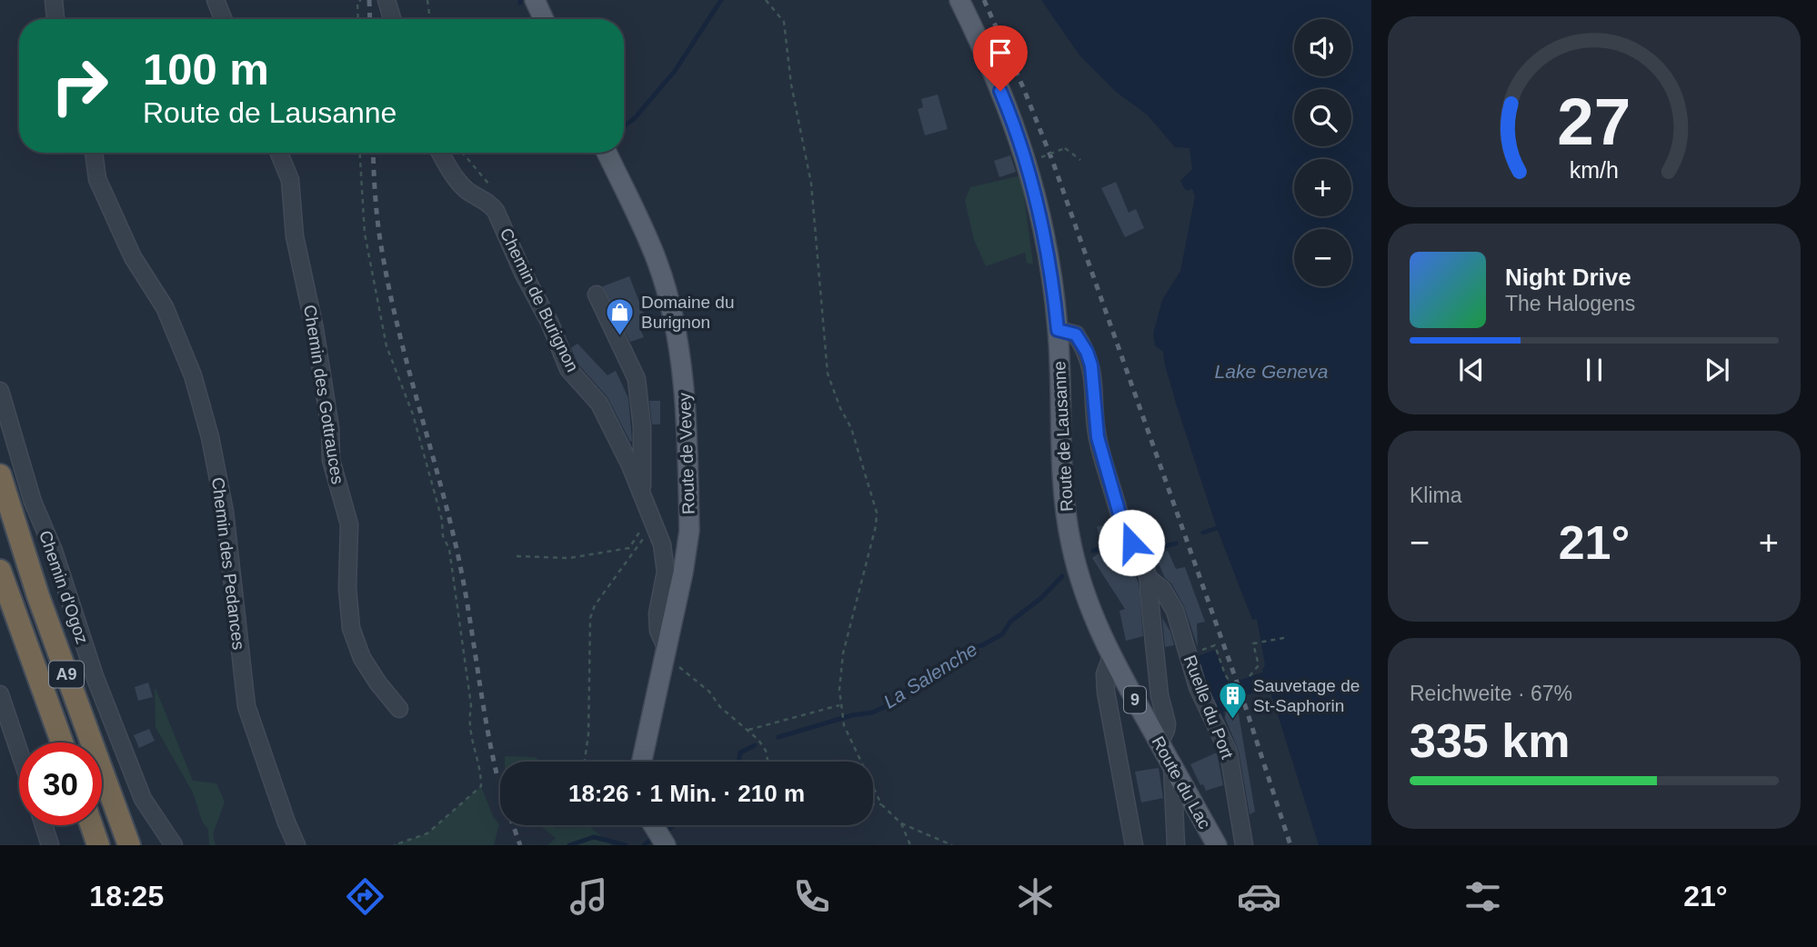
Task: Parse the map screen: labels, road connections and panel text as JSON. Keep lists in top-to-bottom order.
{
  "streets": {
    "highway": ["A9"],
    "main road": [
      "Route de Lausanne",
      "Route de Vevey",
      "9",
      "Route du Lac"
    ],
    "street": [
      "Chemin de Burignon",
      "Chemin des Gottrauces",
      "Chemin des Pedances",
      "Chemin d'Ogoz",
      "Ruelle du Port"
    ]
  },
  "crossings": [
    ["Chemin de Burignon", "Route de Vevey"],
    ["Route de Lausanne", "Route du Lac"]
  ],
  "water": ["Lake Geneva", "La Salenche"],
  "places": {
    "shop": ["Domaine du Burignon"],
    "building": ["Sauvetage de St-Saphorin"]
  },
  "page": {
    "map_buttons": ["+", "−"],
    "turn": ["100 m", "Route de Lausanne"],
    "song": ["Night Drive", "The Halogens"],
    "tile": [
      "Klima",
      ["Reichweite · 67%", "335 km"]
    ],
    "heat": ["−", "21°", "+"],
    "limit": "30",
    "trip": "18:26 · 1 Min. · 210 m",
    "tabs": ["18:25", "21°"],
    "gauge": ["27", "km/h"]
  }
}
